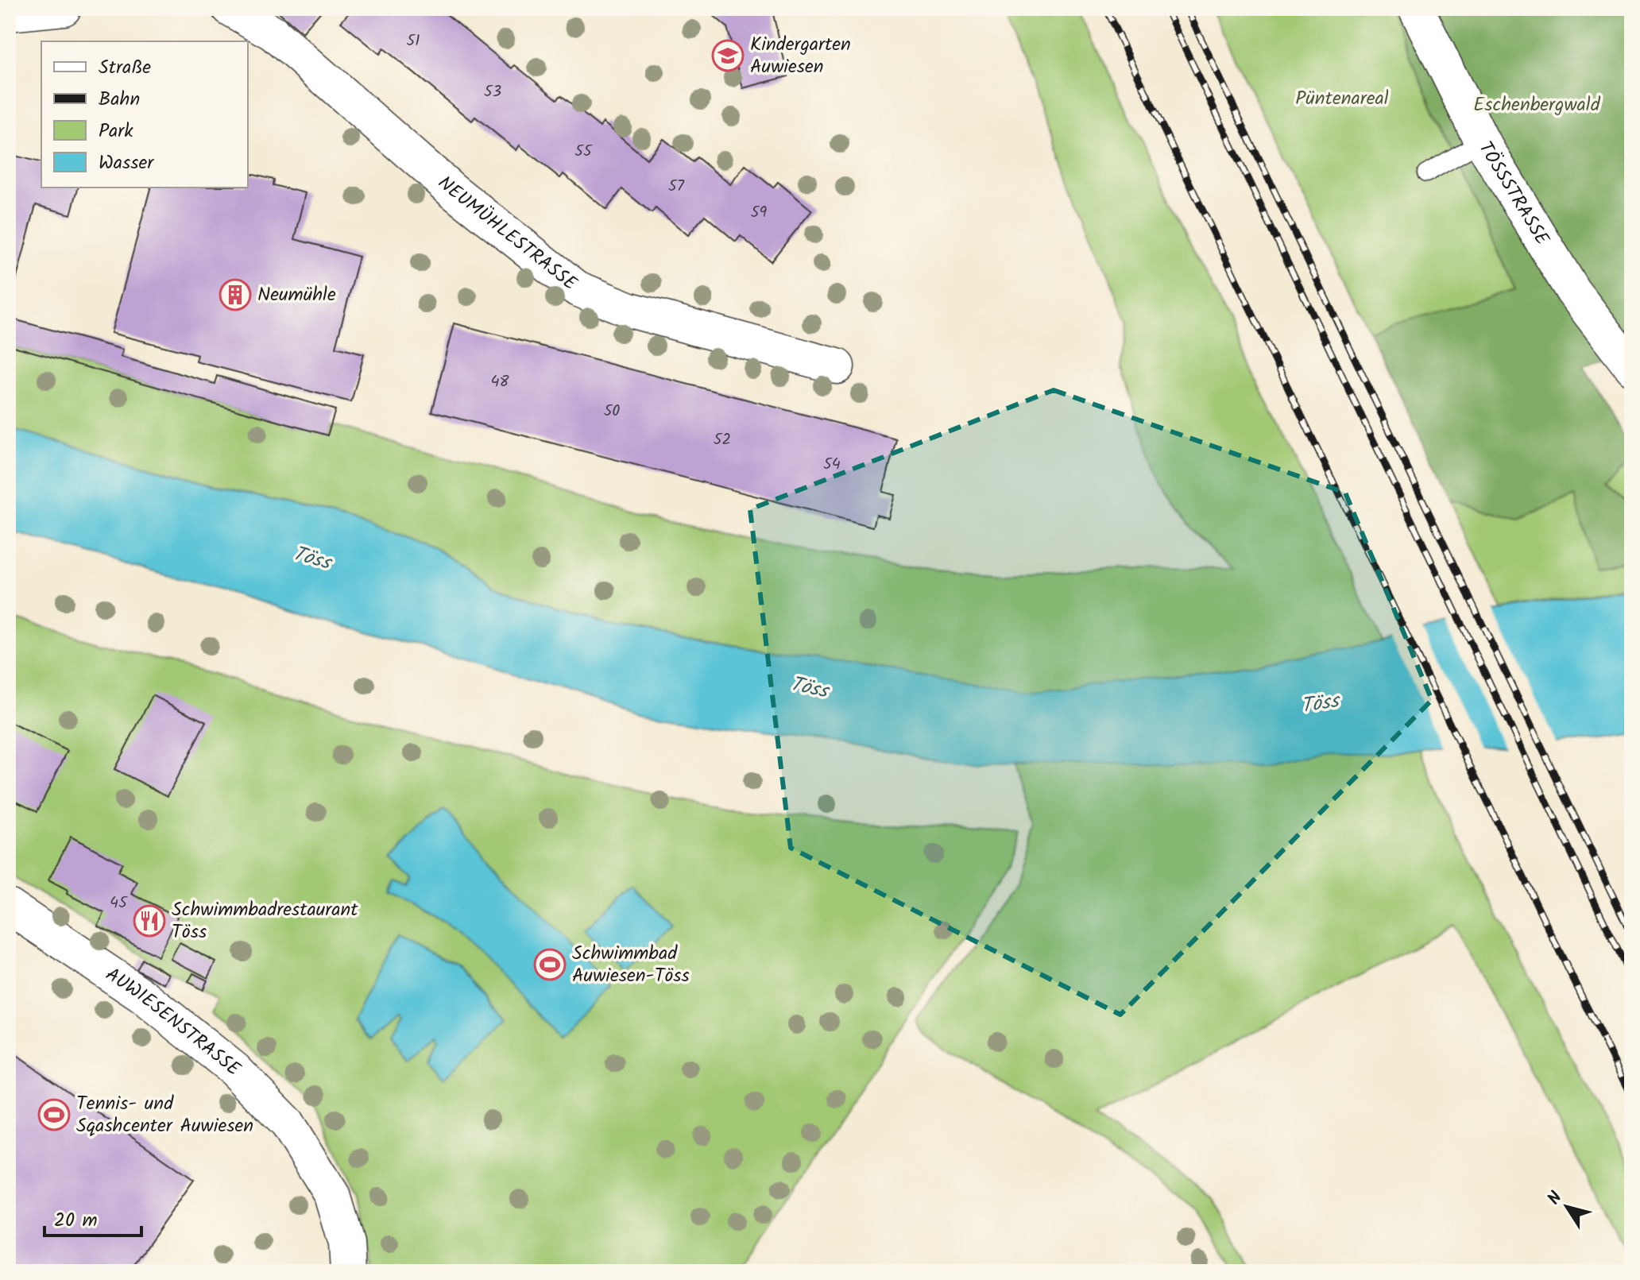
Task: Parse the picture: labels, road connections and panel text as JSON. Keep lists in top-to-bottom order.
{
  "streets": {
    "street": ["TÖSSSTRASSE", "NEUMÜHLESTRASSE", "AUWIESENSTRASSE"]
  },
  "water": ["Töss"],
  "parks": ["Püntenareal", "Eschenbergwald"],
  "places": {
    "school or university": ["Kindergarten Auwiesen"],
    "building": ["Neumühle"],
    "restaurant": ["Schwimmbadrestaurant Töss"],
    "sports": ["Schwimmbad Auwiesen-Töss", "Tennis- und Sqashcenter Auwiesen"]
  },
  "house_numbers": [
    "51",
    "53",
    "55",
    "57",
    "59",
    "48",
    "50",
    "52",
    "54",
    "45"
  ],
  "legend": [
    "Straße",
    "Bahn",
    "Park",
    "Wasser"
  ],
  "scale_bar": "20 m",
  "north": "top left"
}
